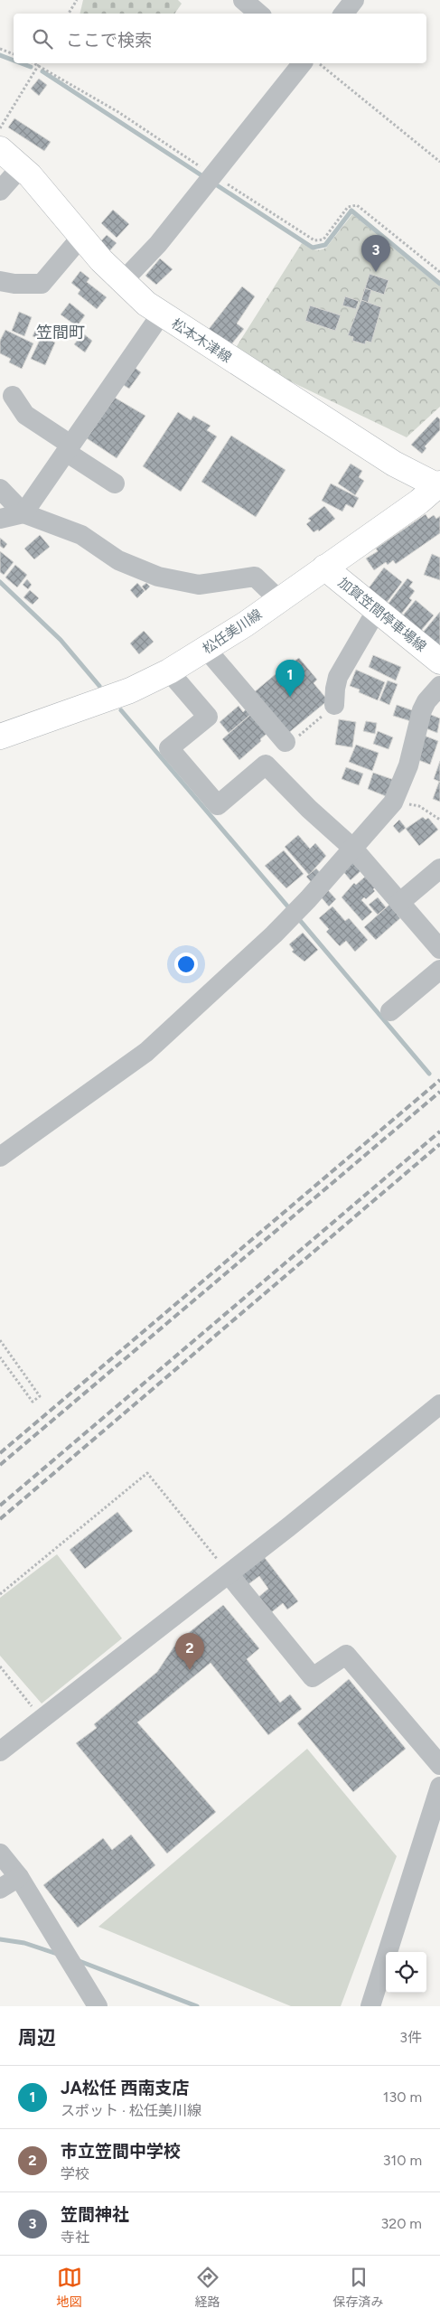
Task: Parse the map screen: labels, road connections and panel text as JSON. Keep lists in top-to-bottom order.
{
  "streets": {
    "main road": ["松本木津線", "加賀笠間停車場線", "松任美川線"]
  },
  "crossings": [
    ["松本木津線", "松任美川線"],
    ["加賀笠間停車場線", "松任美川線"]
  ],
  "districts": ["笠間町"],
  "page": {
    "search": "ここで検索",
    "pins": ["3", "1", "2"],
    "heading": ["周辺", "3件"],
    "list": [
      {
        "mark": "1",
        "name": "JA松任 西南支店",
        "note": "スポット · 松任美川線",
        "value": "130 m"
      },
      {
        "mark": "2",
        "name": "市立笠間中学校",
        "note": "学校",
        "value": "310 m"
      },
      {
        "mark": "3",
        "name": "笠間神社",
        "note": "寺社",
        "value": "320 m"
      }
    ],
    "nav": ["地図", "経路", "保存済み"]
  }
}
